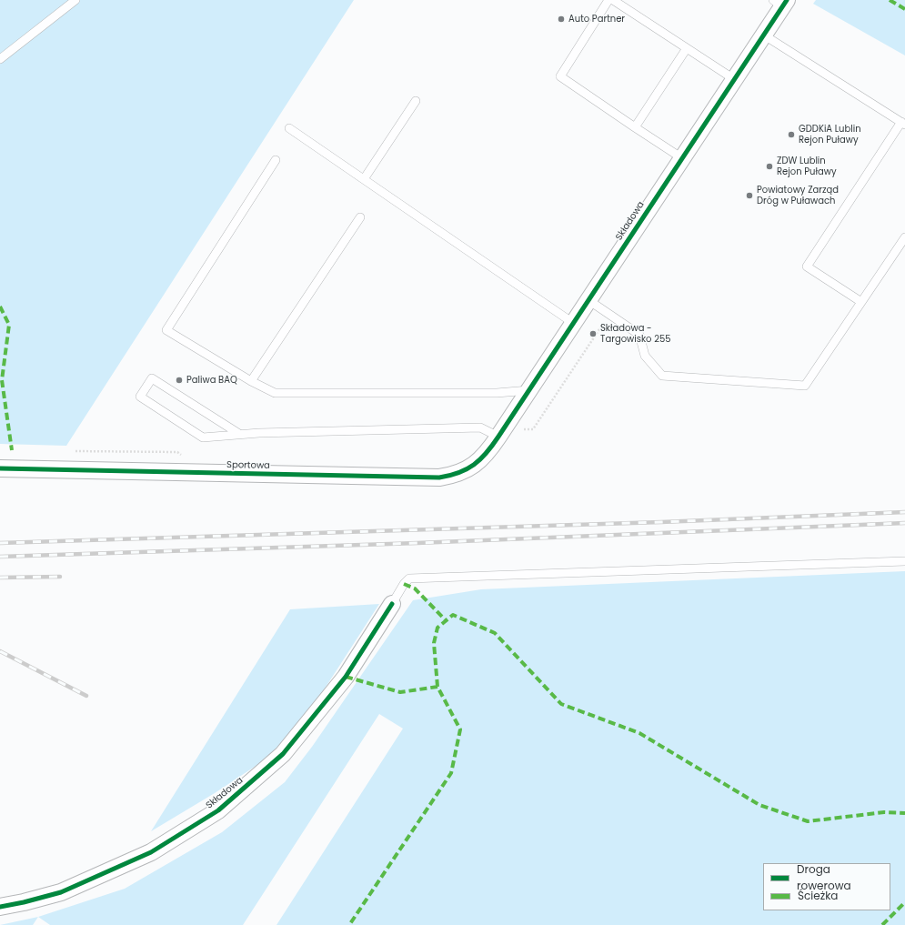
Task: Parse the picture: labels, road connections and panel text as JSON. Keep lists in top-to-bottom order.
{
  "streets": {
    "street": ["Składowa", "Sportowa"]
  },
  "crossings": [
    ["Składowa", "Sportowa"]
  ],
  "places": [
    "Auto Partner",
    "GDDKiA Lublin Rejon Puławy",
    "ZDW Lublin Rejon Puławy",
    "Powiatowy Zarząd Dróg w Puławach",
    "Składowa - Targowisko 255",
    "Paliwa BAQ"
  ],
  "legend": ["Droga rowerowa", "Ścieżka"]
}
